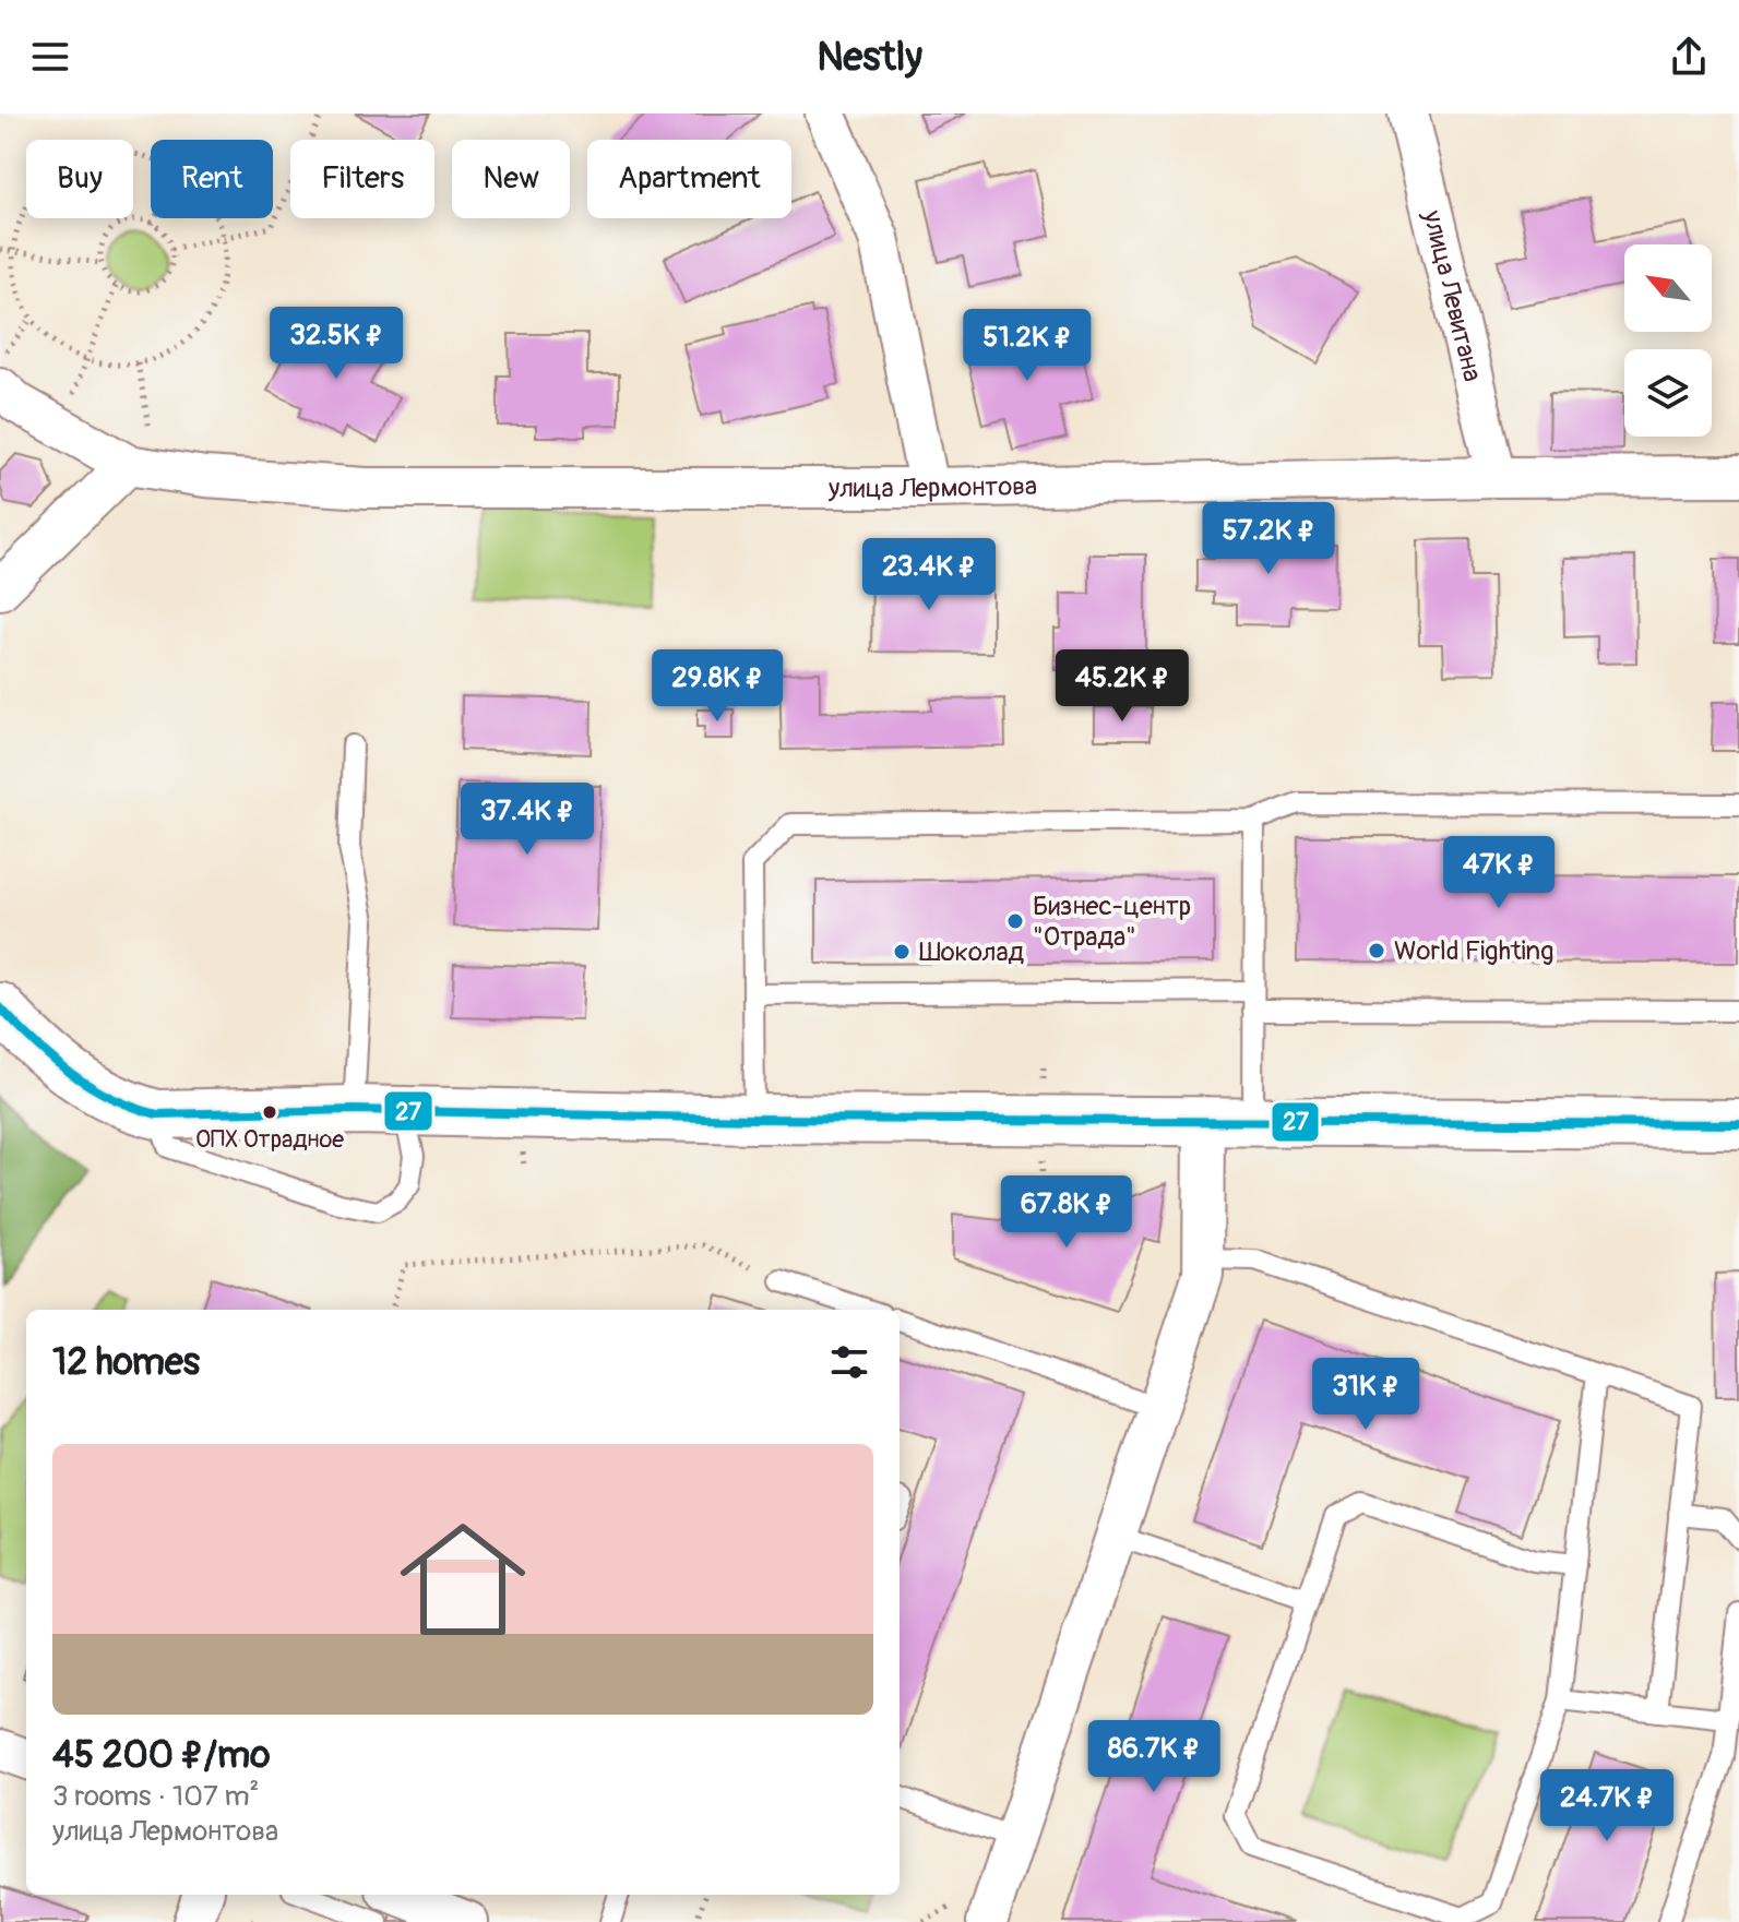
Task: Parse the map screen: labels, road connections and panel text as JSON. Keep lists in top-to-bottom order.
{
  "streets": {
    "street": ["улица Левитана", "улица Лермонтова"]
  },
  "crossings": [
    ["улица Левитана", "улица Лермонтова"]
  ],
  "places": [
    "Бизнес-центр \"Отрада\"",
    "World Fighting",
    "Шоколад",
    "ОПХ Отрадное"
  ],
  "lines": ["transit line 27"],
  "north": "top left",
  "page": {
    "header": "Nestly",
    "chip": [
      "Buy",
      "Rent",
      "Filters",
      "New",
      "Apartment"
    ],
    "price": [
      "32.5K ₽",
      "51.2K ₽",
      "57.2K ₽",
      "23.4K ₽",
      "29.8K ₽",
      "45.2K ₽",
      "37.4K ₽",
      "47K ₽",
      "67.8K ₽",
      "31K ₽",
      "86.7K ₽",
      "24.7K ₽"
    ],
    "heading": "12 homes",
    "list": [
      {
        "name": "45 200 ₽/mo",
        "note": "3 rooms · 107 m² · улица Лермонтова"
      }
    ]
  }
}
